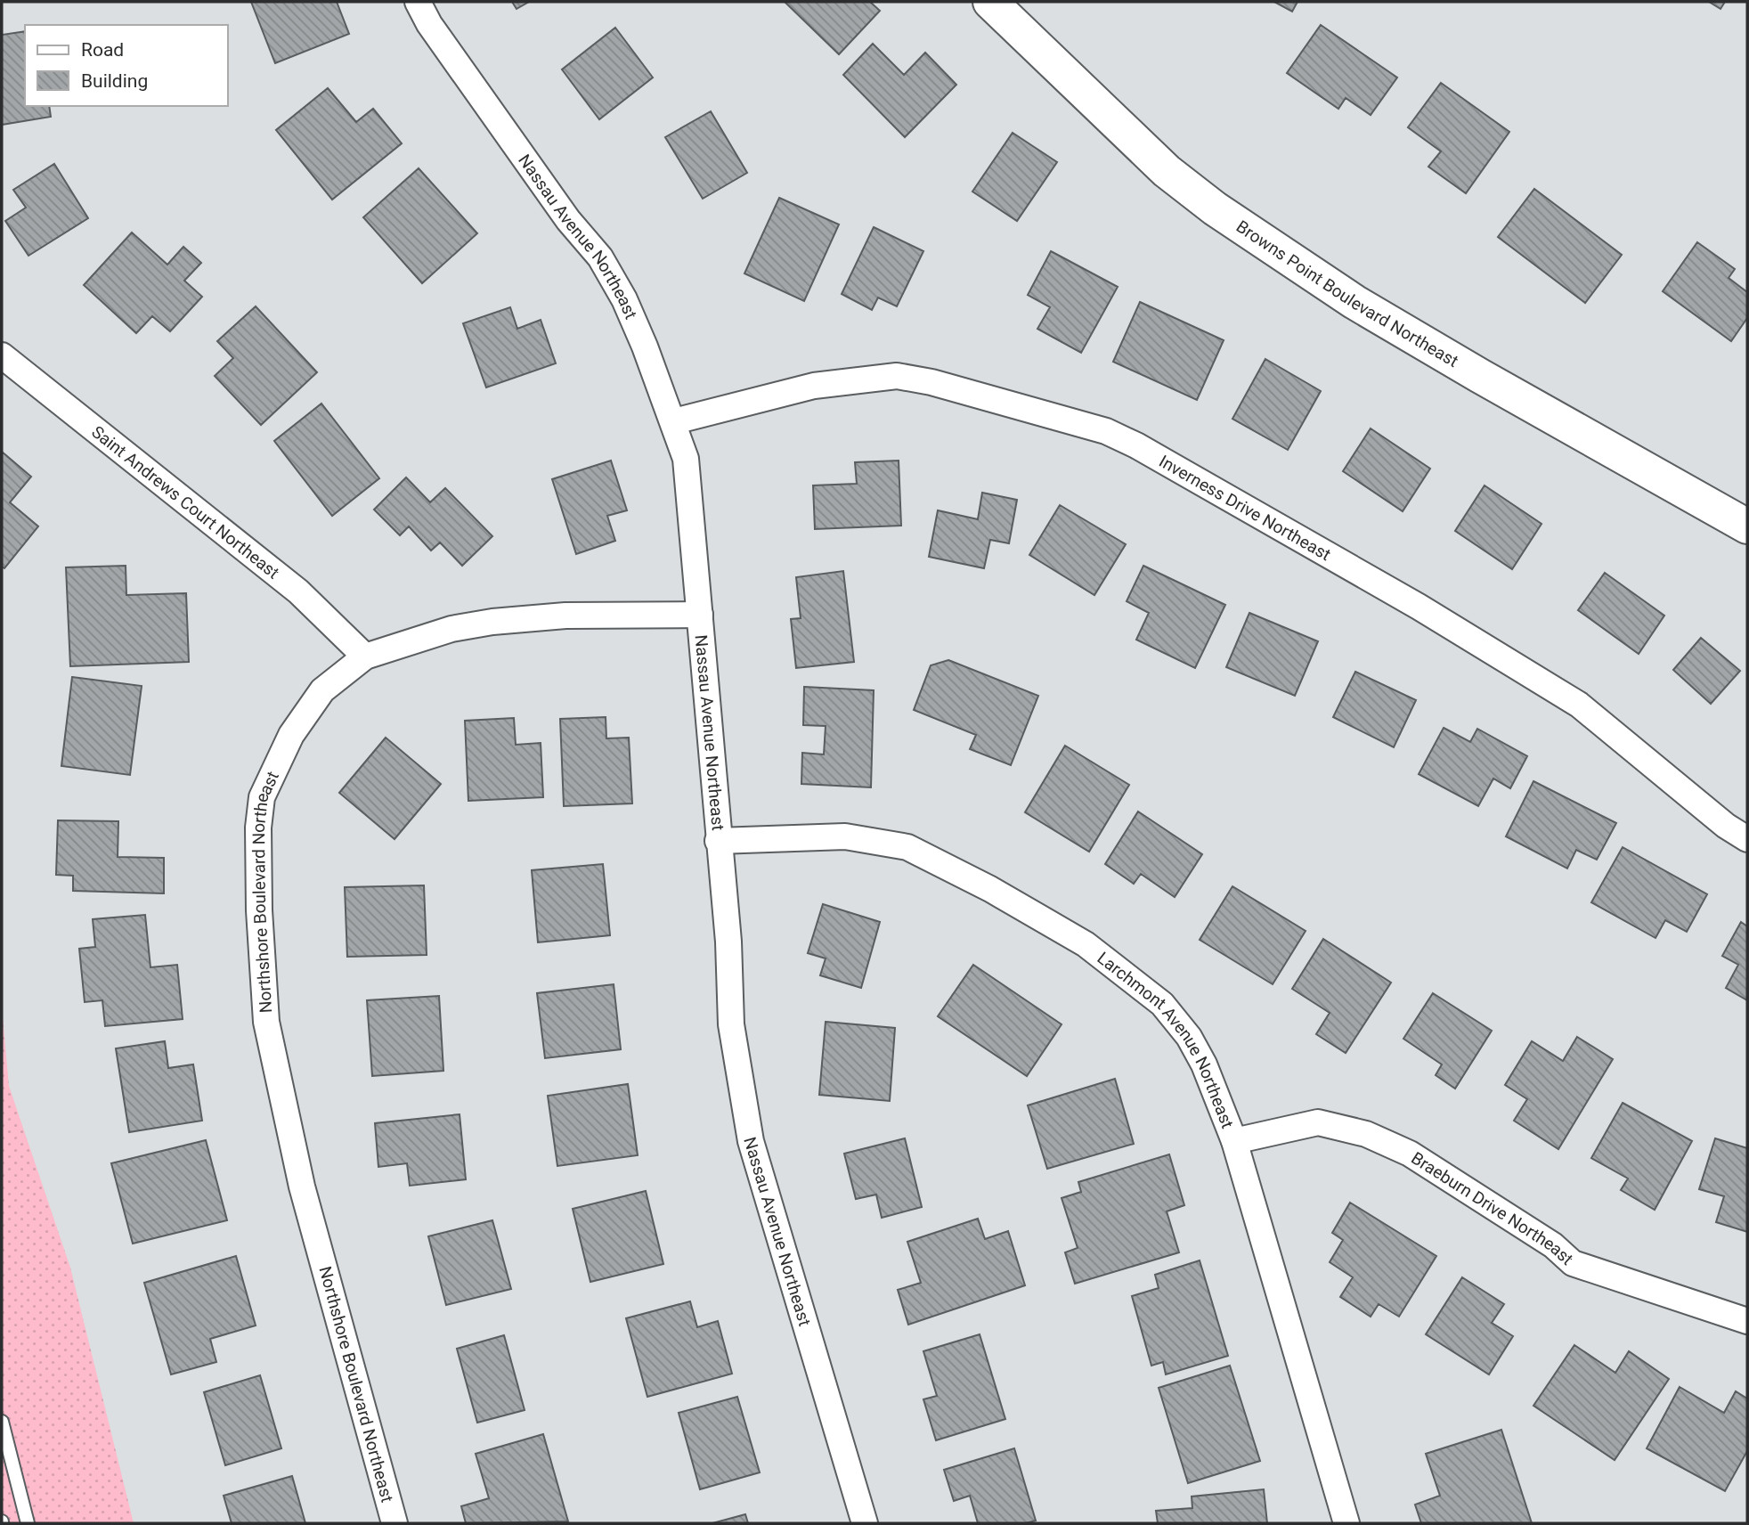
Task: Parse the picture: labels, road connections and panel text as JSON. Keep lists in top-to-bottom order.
{
  "streets": {
    "street": [
      "Nassau Avenue Northeast",
      "Browns Point Boulevard Northeast",
      "Saint Andrews Court Northeast",
      "Inverness Drive Northeast",
      "Northshore Boulevard Northeast",
      "Larchmont Avenue Northeast",
      "Braeburn Drive Northeast"
    ]
  },
  "crossings": [
    ["Nassau Avenue Northeast", "Inverness Drive Northeast"],
    ["Nassau Avenue Northeast", "Northshore Boulevard Northeast"],
    ["Nassau Avenue Northeast", "Larchmont Avenue Northeast"],
    ["Saint Andrews Court Northeast", "Northshore Boulevard Northeast"],
    ["Larchmont Avenue Northeast", "Braeburn Drive Northeast"]
  ],
  "legend": ["Road", "Building"]
}
